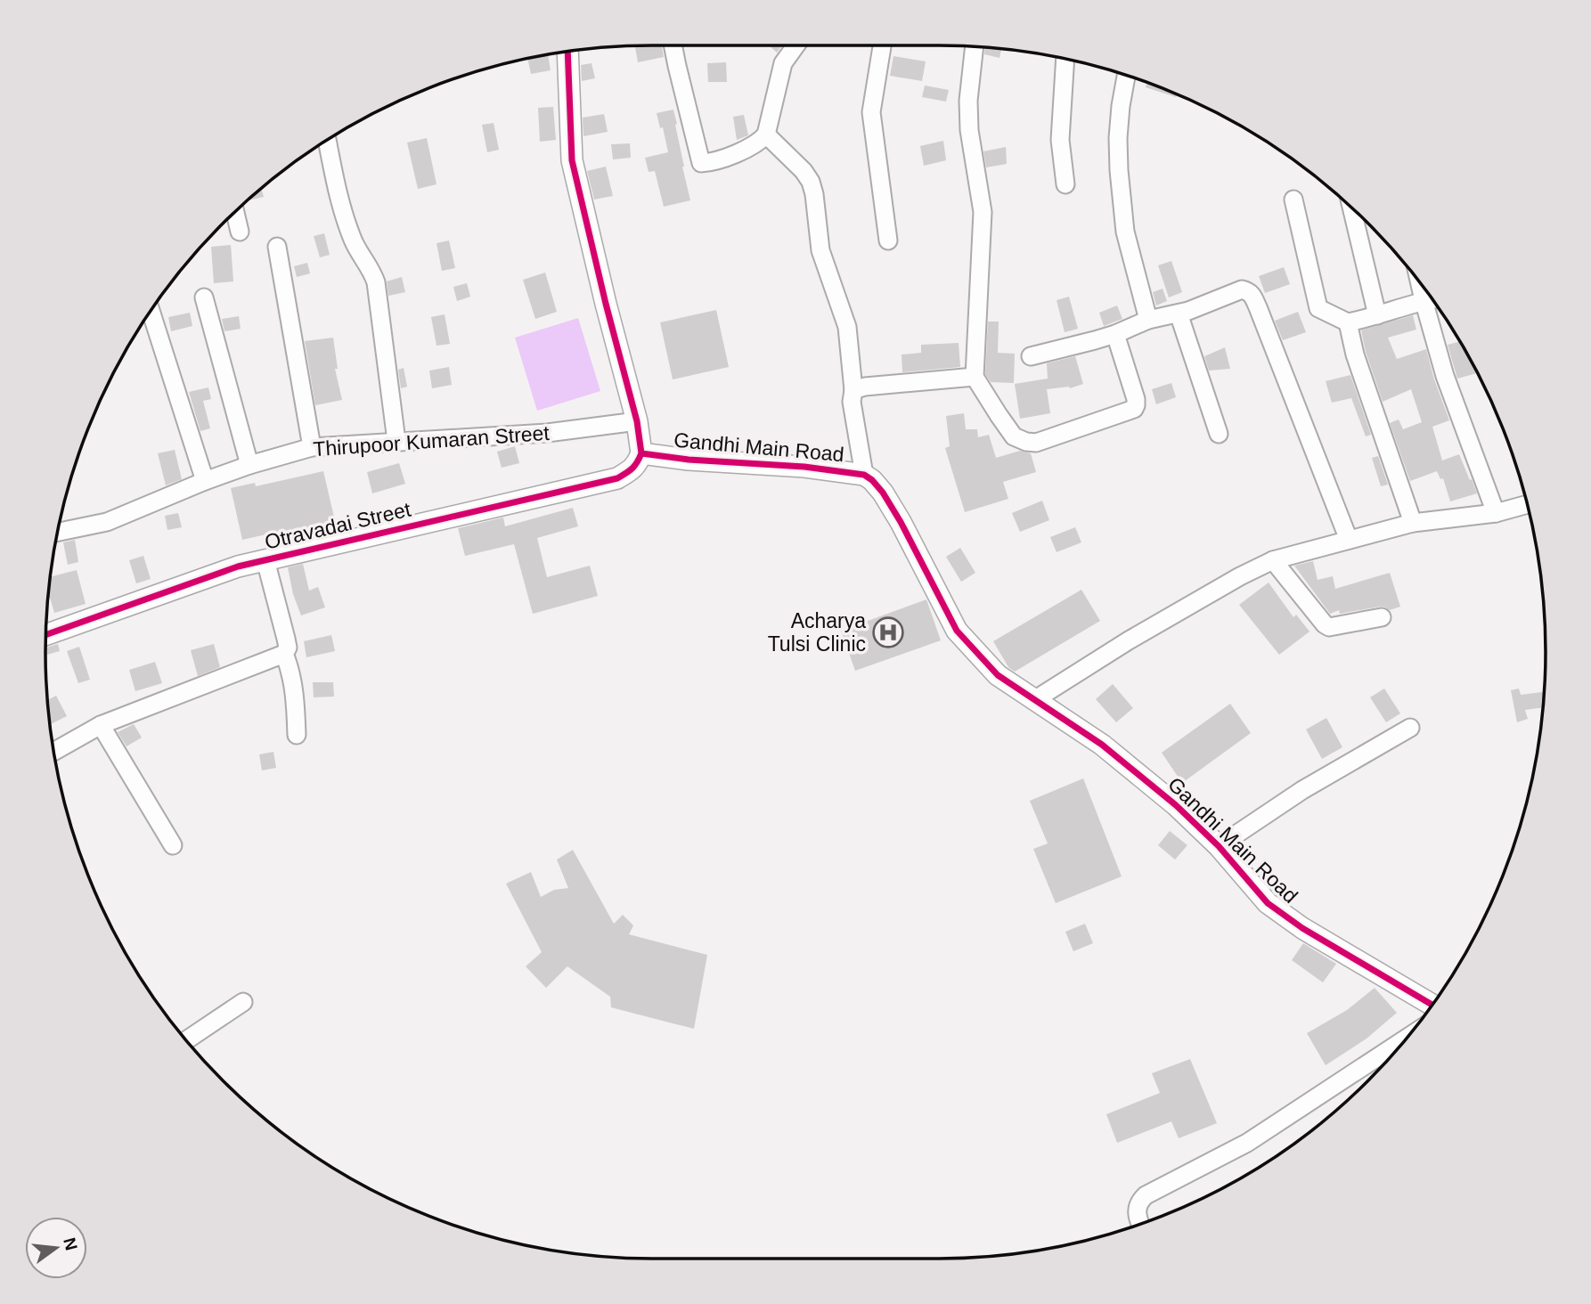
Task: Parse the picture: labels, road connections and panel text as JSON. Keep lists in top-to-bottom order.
{
  "streets": {
    "street": ["Thirupoor Kumaran Street", "Gandhi Main Road", "Otravadai Street"]
  },
  "crossings": [
    ["Gandhi Main Road", "Otravadai Street"]
  ],
  "places": {
    "hospital": ["Acharya Tulsi Clinic"]
  },
  "north": "right"
}
